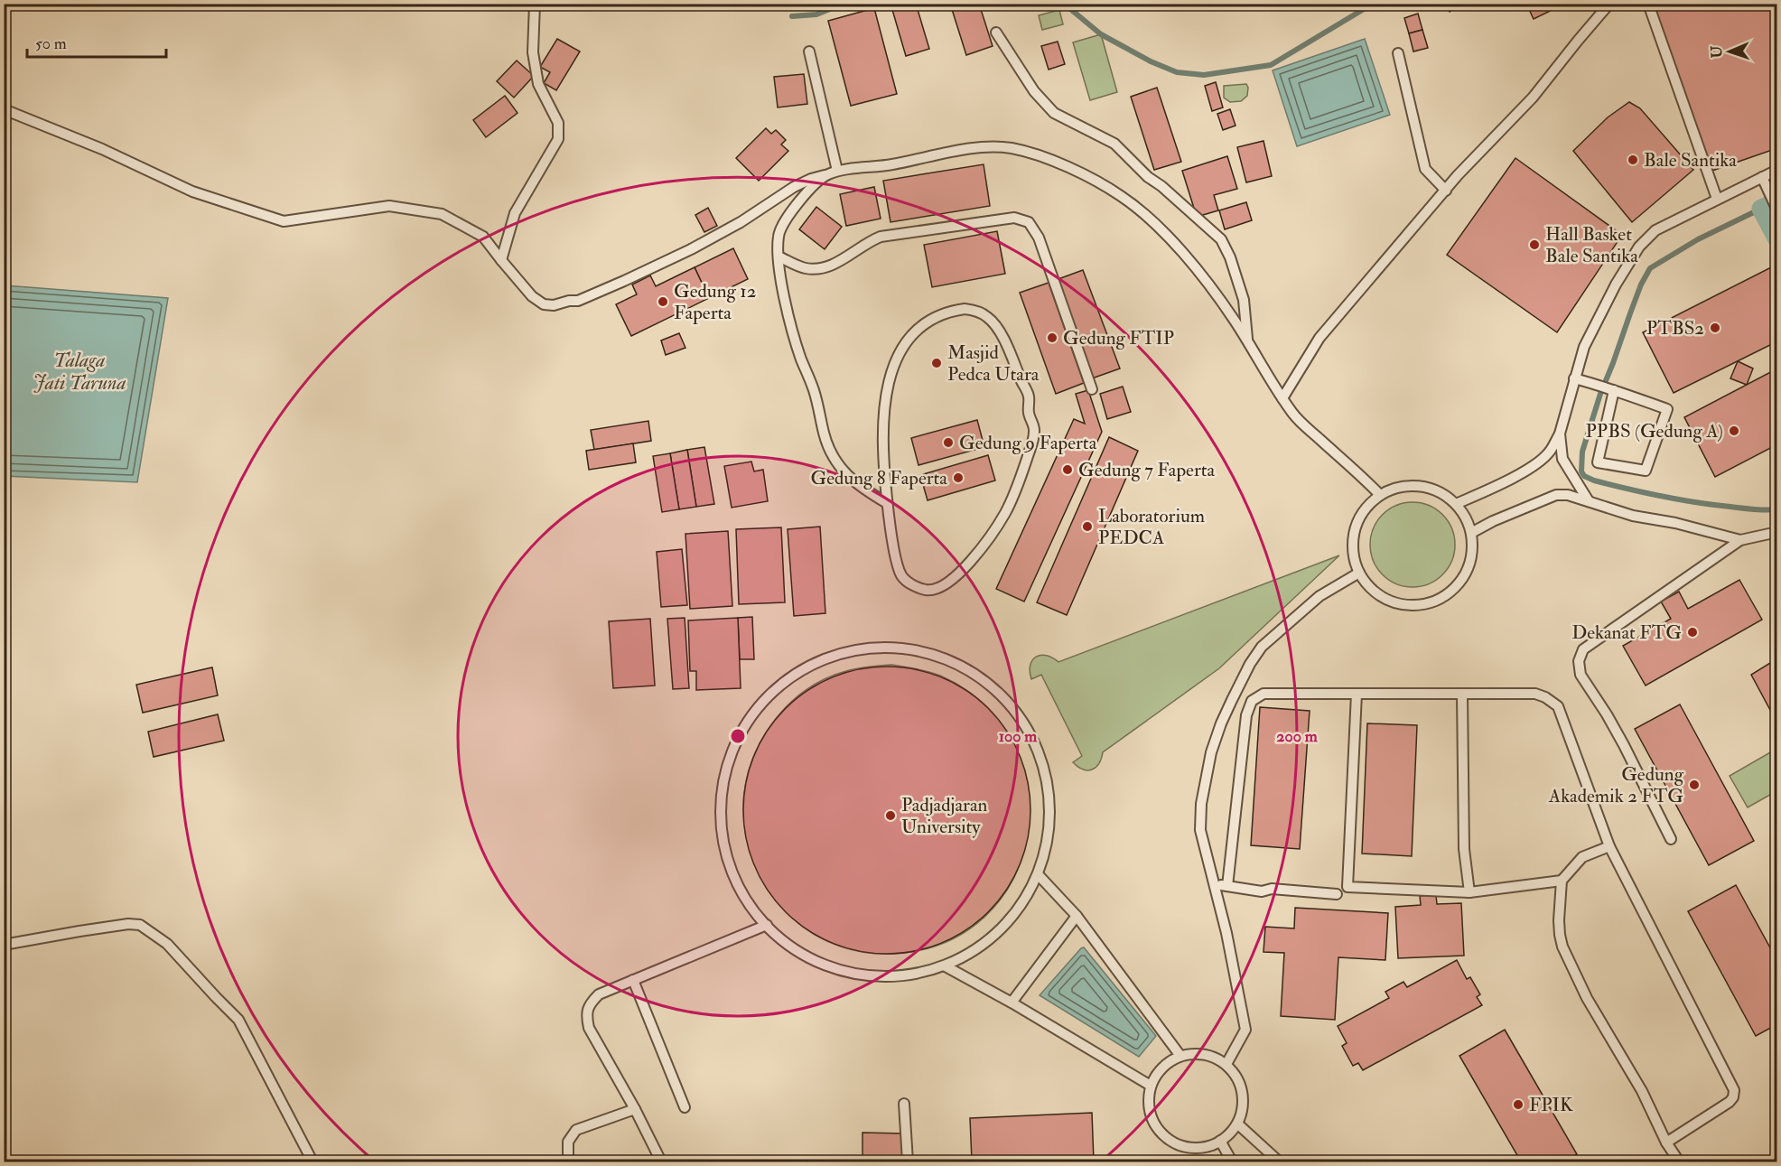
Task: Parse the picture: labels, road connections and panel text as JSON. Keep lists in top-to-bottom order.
{
  "water": ["Talaga Jati Taruna"],
  "places": [
    "Bale Santika",
    "Hall Basket Bale Santika",
    "Gedung 12 Faperta",
    "PTBS2",
    "Gedung FTIP",
    "Masjid Pedca Utara",
    "PPBS (Gedung A)",
    "Gedung 9 Faperta",
    "Gedung 7 Faperta",
    "Gedung 8 Faperta",
    "Laboratorium PEDCA",
    "Dekanat FTG",
    "Gedung Akademik 2 FTG",
    "Padjadjaran University",
    "FPIK"
  ],
  "scale_bar": "50 m",
  "north": "left",
  "rings": ["100 m", "200 m"]
}
